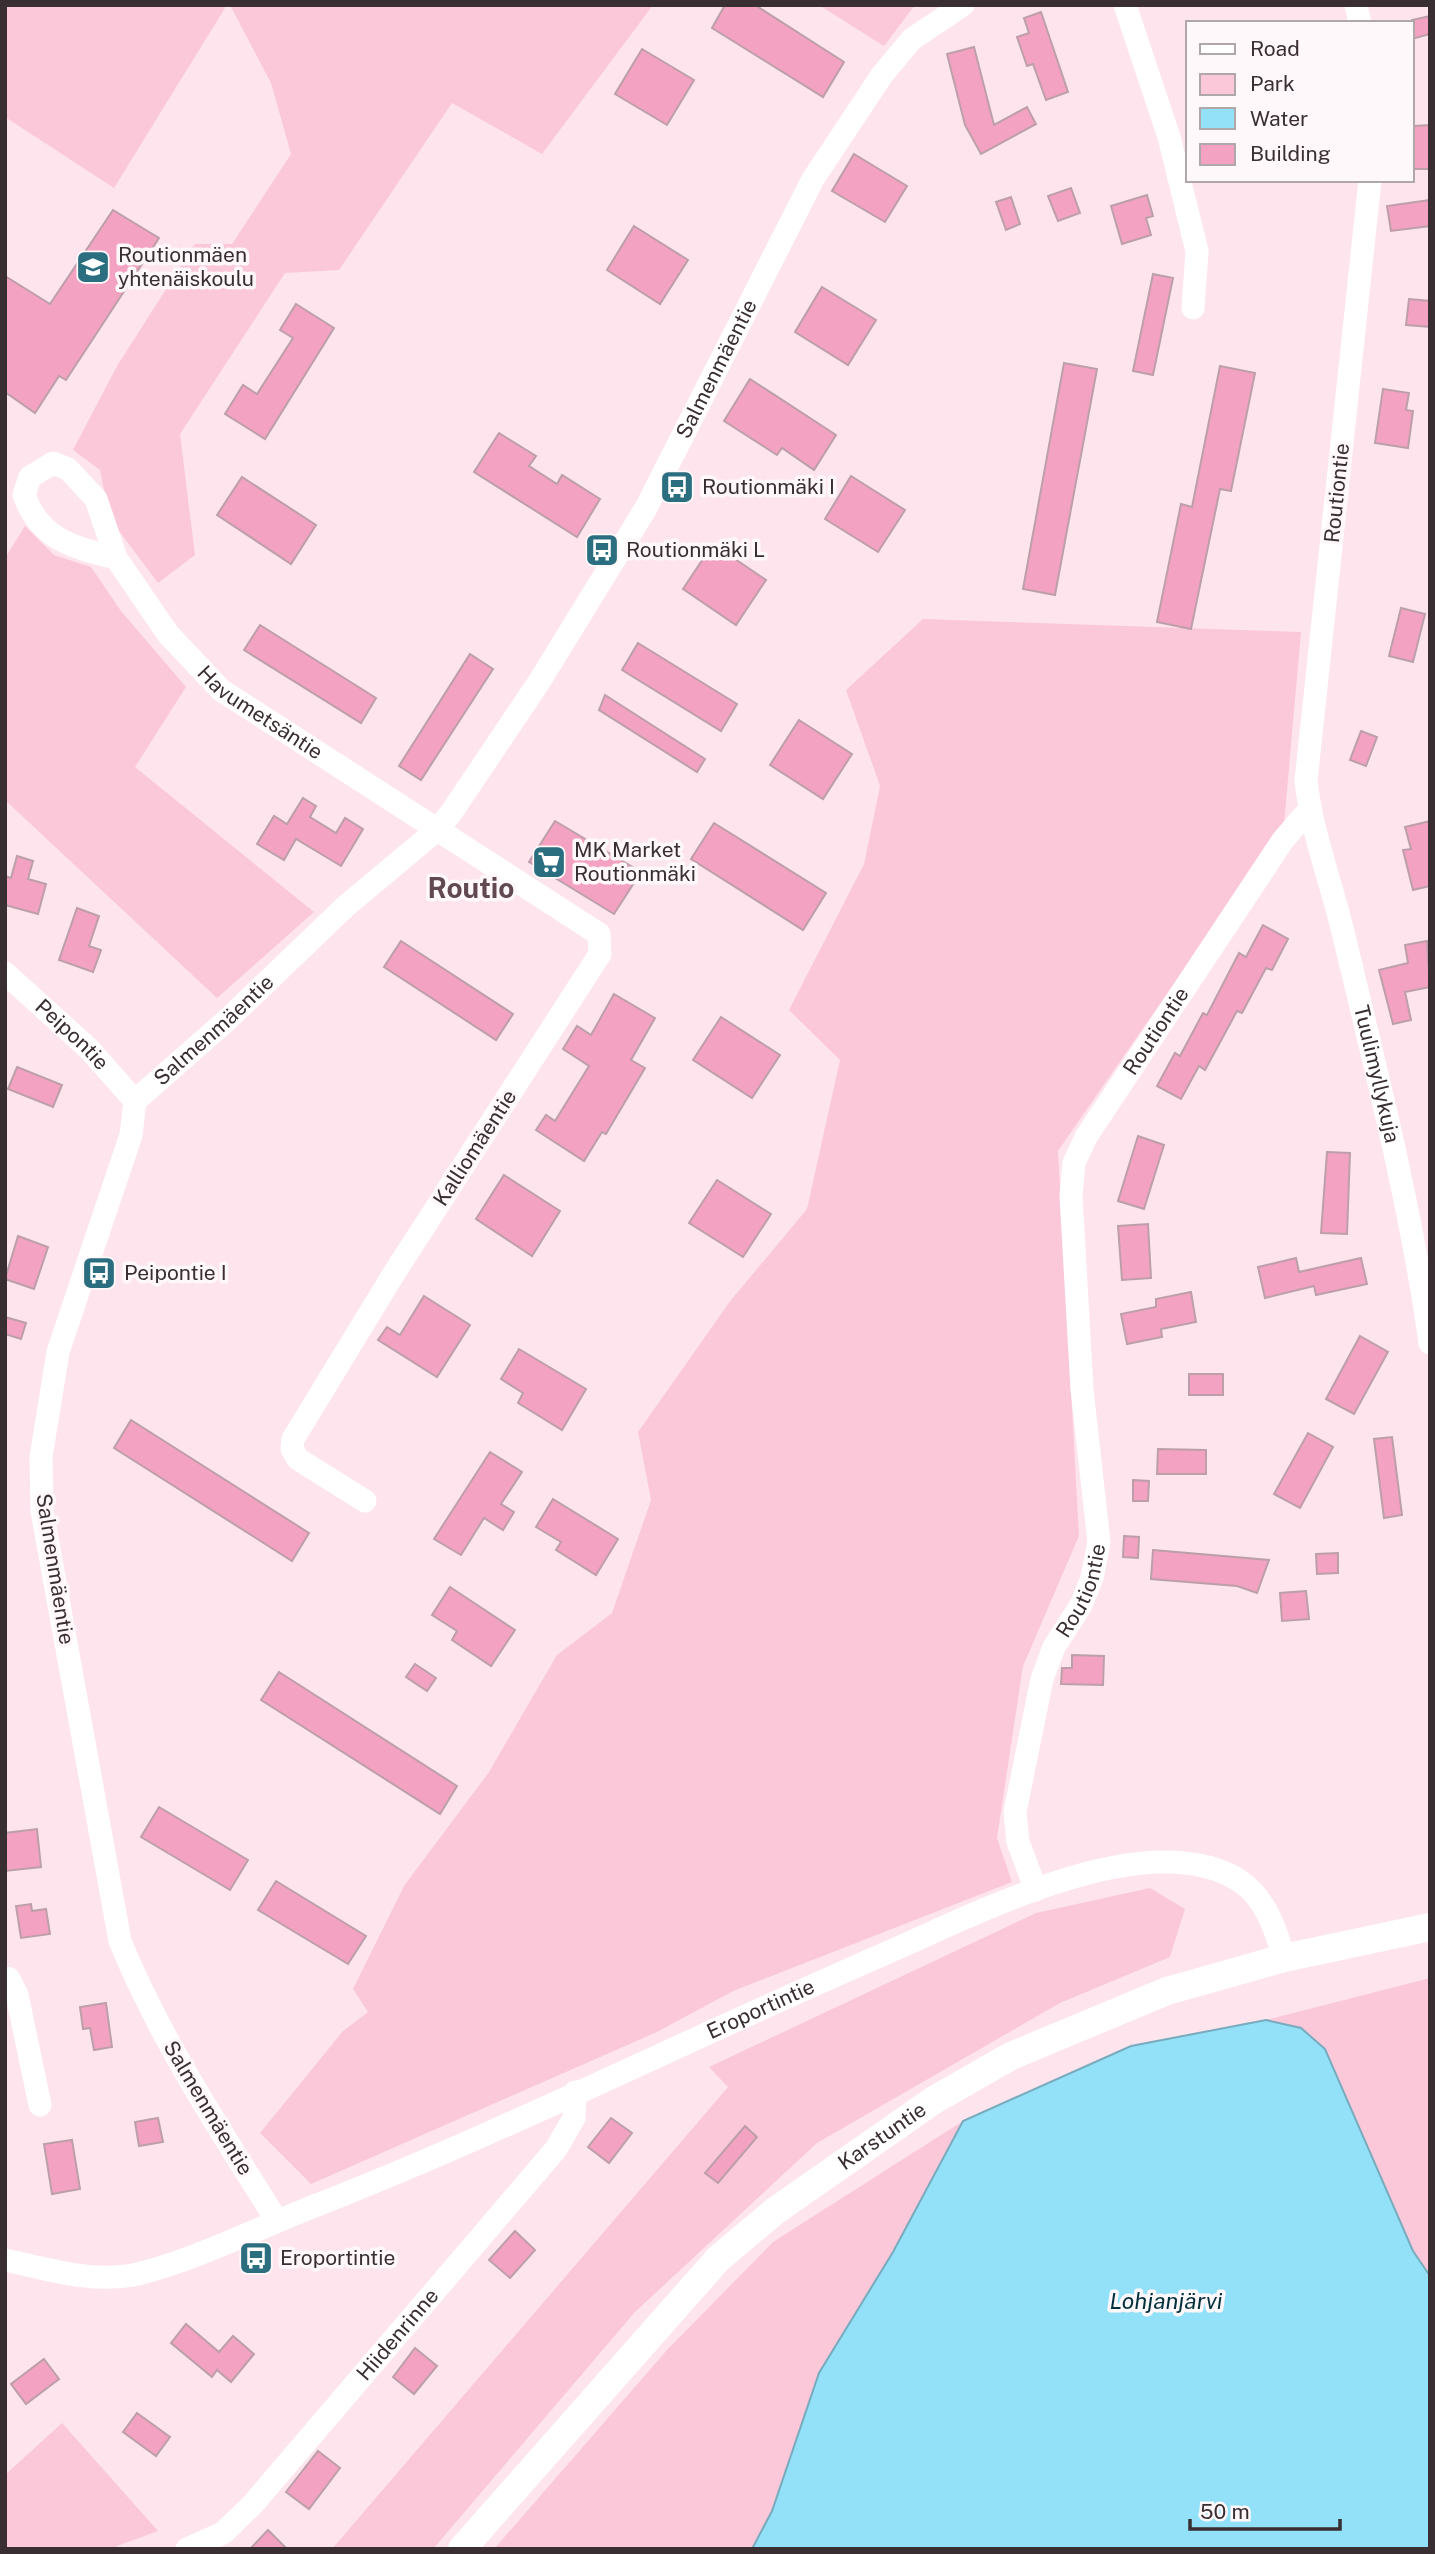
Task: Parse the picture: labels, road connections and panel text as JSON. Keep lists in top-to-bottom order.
{
  "streets": {
    "main road": ["Karstuntie"],
    "street": [
      "Salmenmäentie",
      "Routiontie",
      "Havumetsäntie",
      "Peipontie",
      "Tuulimyllykuja",
      "Kalliomäentie",
      "Eroportintie",
      "Hiidenrinne"
    ]
  },
  "crossings": [
    ["Salmenmäentie", "Havumetsäntie"],
    ["Salmenmäentie", "Peipontie"],
    ["Salmenmäentie", "Kalliomäentie"],
    ["Salmenmäentie", "Eroportintie"],
    ["Routiontie", "Tuulimyllykuja"],
    ["Routiontie", "Eroportintie"],
    ["Havumetsäntie", "Kalliomäentie"],
    ["Eroportintie", "Karstuntie"],
    ["Eroportintie", "Hiidenrinne"]
  ],
  "districts": ["Routio"],
  "water": ["Lohjanjärvi"],
  "places": {
    "school or university": ["Routionmäen yhtenäiskoulu"],
    "bus stop": [
      "Routionmäki I",
      "Routionmäki L",
      "Peipontie I",
      "Eroportintie"
    ],
    "supermarket": ["MK Market Routionmäki"]
  },
  "legend": [
    "Road",
    "Park",
    "Water",
    "Building"
  ],
  "scale_bar": "50 m"
}
